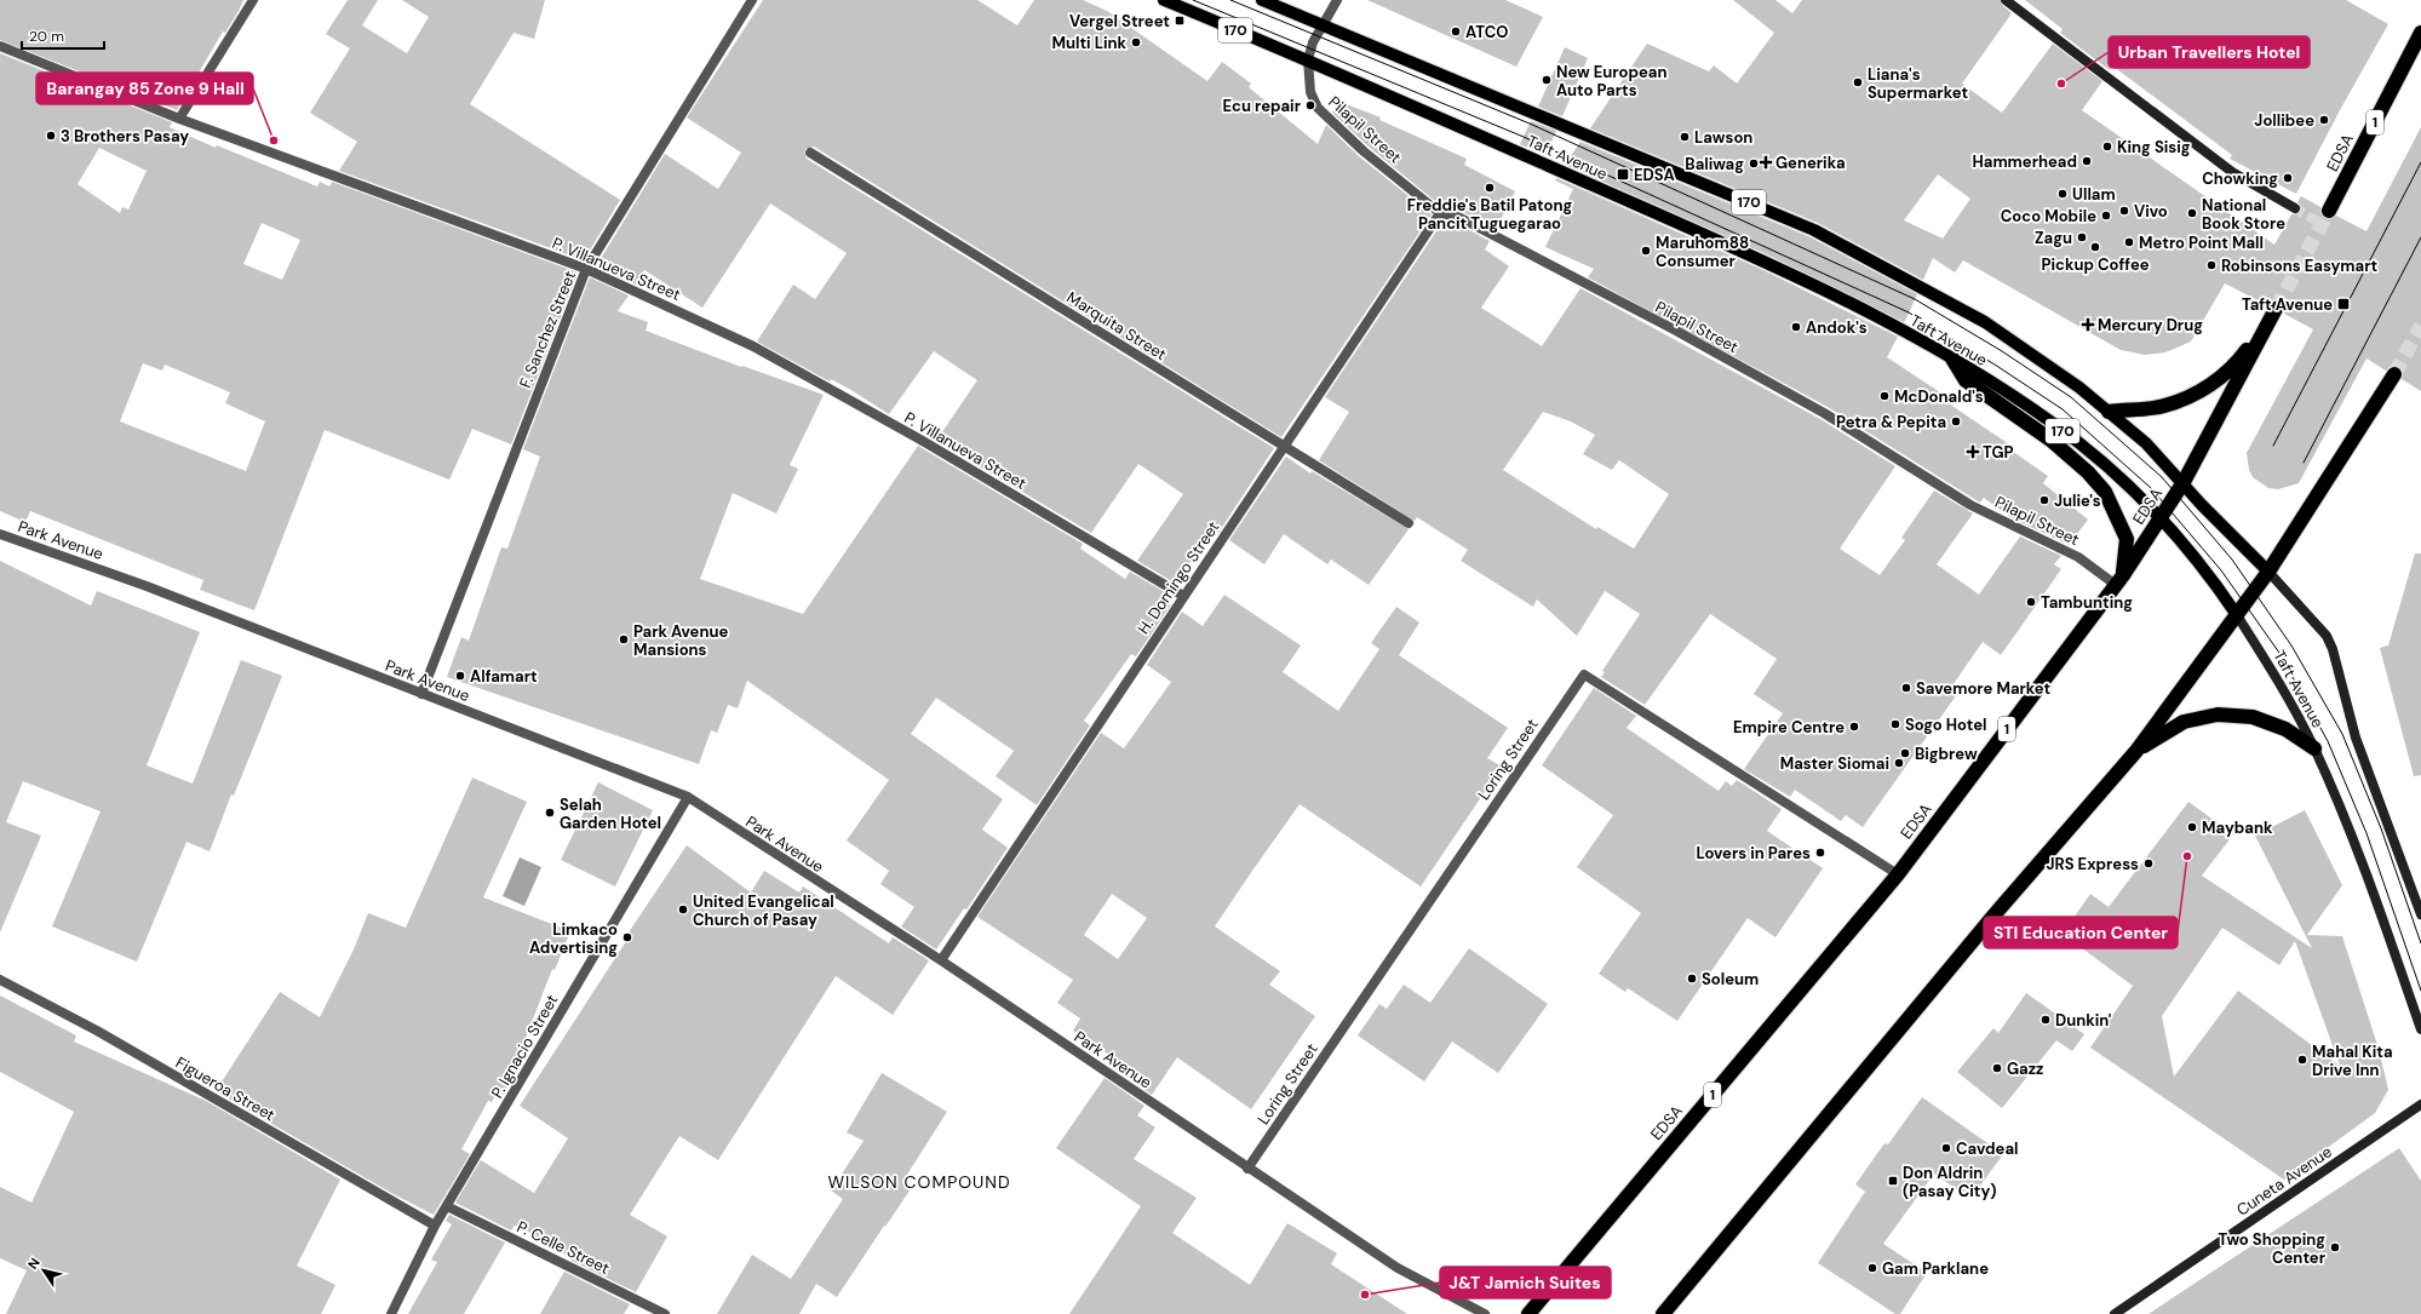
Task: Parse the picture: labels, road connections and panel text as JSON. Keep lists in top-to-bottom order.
{
  "streets": {
    "highway": ["1", "EDSA"],
    "main road": ["170", "Taft Avenue", "Cuneta Avenue"],
    "street": [
      "Pilapil Street",
      "P. Villanueva Street",
      "Marquita Street",
      "F. Sanchez Street",
      "Park Avenue",
      "H. Domingo Street",
      "Loring Street",
      "P. Ignacio Street",
      "Figueroa Street",
      "P. Celle Street"
    ]
  },
  "crossings": [
    ["Pilapil Street", "EDSA"],
    ["Pilapil Street", "Taft Avenue"],
    ["Pilapil Street", "H. Domingo Street"],
    ["EDSA", "Taft Avenue"],
    ["EDSA", "Loring Street"],
    ["P. Villanueva Street", "F. Sanchez Street"],
    ["P. Villanueva Street", "H. Domingo Street"],
    ["Marquita Street", "H. Domingo Street"],
    ["F. Sanchez Street", "Park Avenue"],
    ["Park Avenue", "H. Domingo Street"],
    ["Park Avenue", "Loring Street"],
    ["Park Avenue", "P. Ignacio Street"],
    ["P. Ignacio Street", "Figueroa Street"],
    ["P. Ignacio Street", "P. Celle Street"]
  ],
  "districts": ["WILSON COMPOUND"],
  "places": {
    "transit": [
      "Vergel Street",
      "EDSA",
      "Taft Avenue",
      "Don Aldrin (Pasay City)"
    ],
    "other": [
      "ATCO",
      "Multi Link",
      "New European Auto Parts",
      "Liana's Supermarket",
      "Urban Travellers Hotel",
      "Ecu repair",
      "Jollibee",
      "3 Brothers Pasay",
      "Lawson",
      "Barangay 85 Zone 9 Hall",
      "King Sisig",
      "Hammerhead",
      "Baliwag",
      "Chowking",
      "Freddie's Batil Patong Pancit Tuguegarao",
      "Ullam",
      "Vivo",
      "National Book Store",
      "Coco Mobile",
      "Zagu",
      "Metro Point Mall",
      "Pickup Coffee",
      "Maruhom88 Consumer",
      "Robinsons Easymart",
      "Andok's",
      "McDonald's",
      "Petra & Pepita",
      "Julie's",
      "Tambunting",
      "Park Avenue Mansions",
      "Alfamart",
      "Savemore Market",
      "Sogo Hotel",
      "Empire Centre",
      "Bigbrew",
      "Master Siomai",
      "Selah Garden Hotel",
      "Maybank",
      "Lovers in Pares",
      "STI Education Center",
      "JRS Express",
      "United Evangelical Church of Pasay",
      "Limkaco Advertising",
      "Soleum",
      "Dunkin'",
      "Mahal Kita Drive Inn",
      "Gazz",
      "Cavdeal",
      "Two Shopping Center",
      "Gam Parklane",
      "J&T Jamich Suites"
    ],
    "health": ["Generika", "Mercury Drug", "TGP"]
  },
  "scale_bar": "20 m",
  "north": "top left"
}
